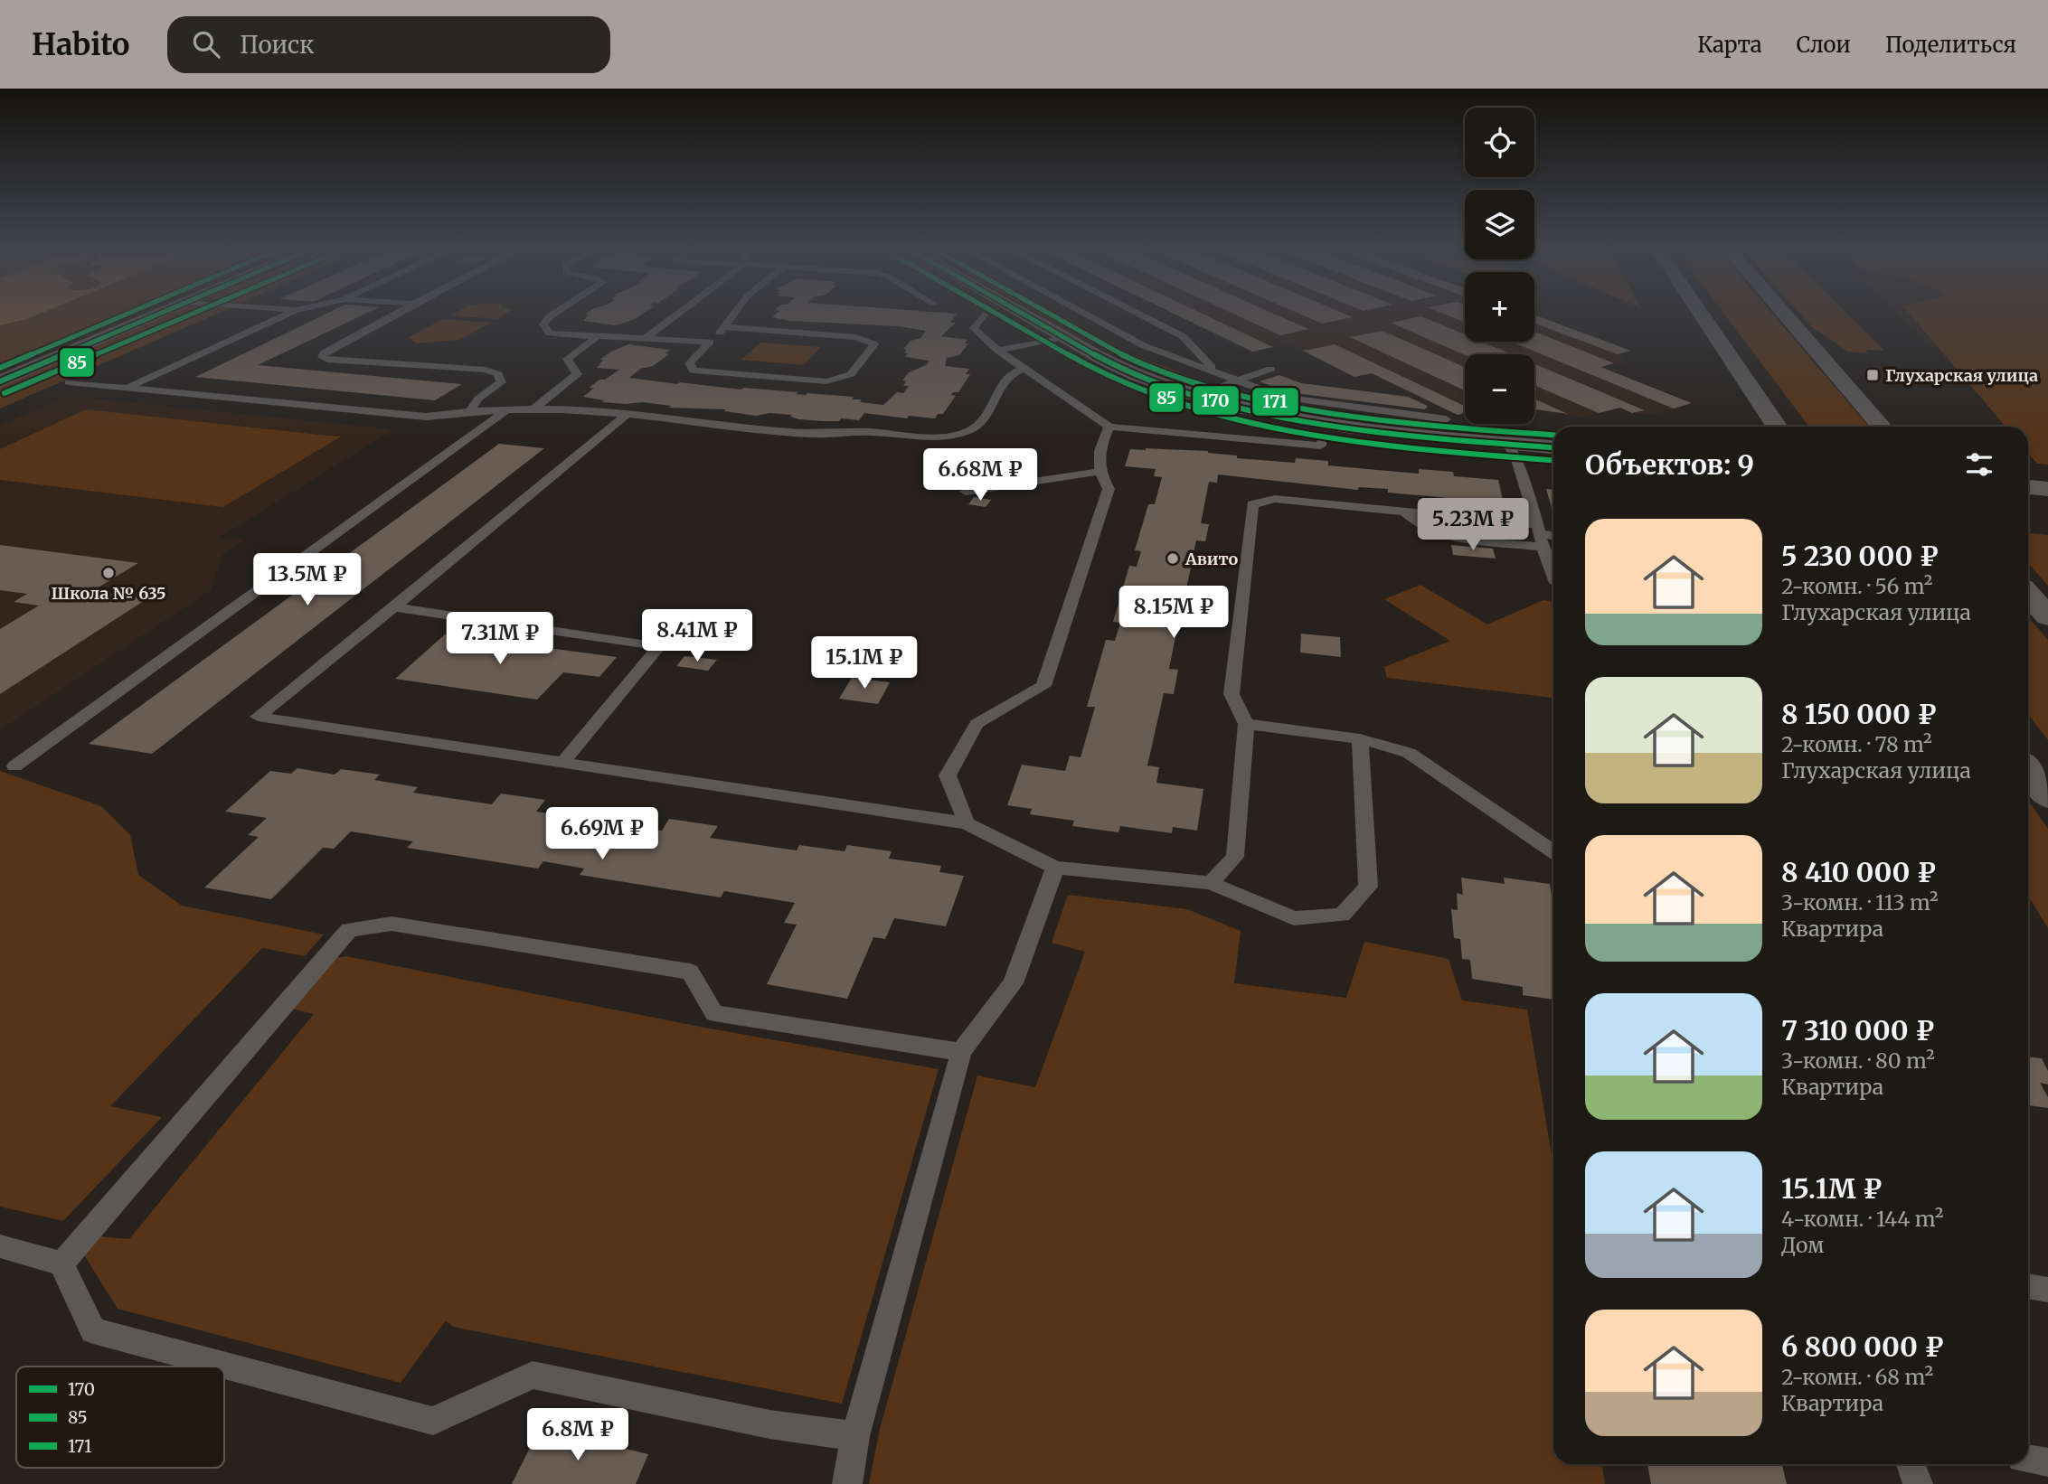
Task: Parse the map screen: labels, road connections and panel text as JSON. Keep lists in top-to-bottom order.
{
  "places": {
    "transit": ["Глухарская улица"],
    "other": ["Авито", "Школа № 635"]
  },
  "lines": ["transit line 170", "transit line 85", "transit line 171"],
  "legend": ["170", "85", "171"],
  "page": {
    "header": "Habito",
    "search": "Поиск",
    "nav": ["Карта", "Слои", "Поделиться"],
    "map_buttons": ["+", "−"],
    "heading": "Объектов: 9",
    "price": [
      "6.68M ₽",
      "5.23M ₽",
      "13.5M ₽",
      "8.15M ₽",
      "8.41M ₽",
      "7.31M ₽",
      "15.1M ₽",
      "6.69M ₽",
      "6.8M ₽"
    ],
    "list": [
      {
        "name": "5 230 000 ₽",
        "note": "2-комн. · 56 m² · Глухарская улица"
      },
      {
        "name": "8 150 000 ₽",
        "note": "2-комн. · 78 m² · Глухарская улица"
      },
      {
        "name": "8 410 000 ₽",
        "note": "3-комн. · 113 m² · Квартира"
      },
      {
        "name": "7 310 000 ₽",
        "note": "3-комн. · 80 m² · Квартира"
      },
      {
        "name": "15.1M ₽",
        "note": "4-комн. · 144 m² · Дом"
      },
      {
        "name": "6 800 000 ₽",
        "note": "2-комн. · 68 m² · Квартира"
      }
    ]
  }
}
